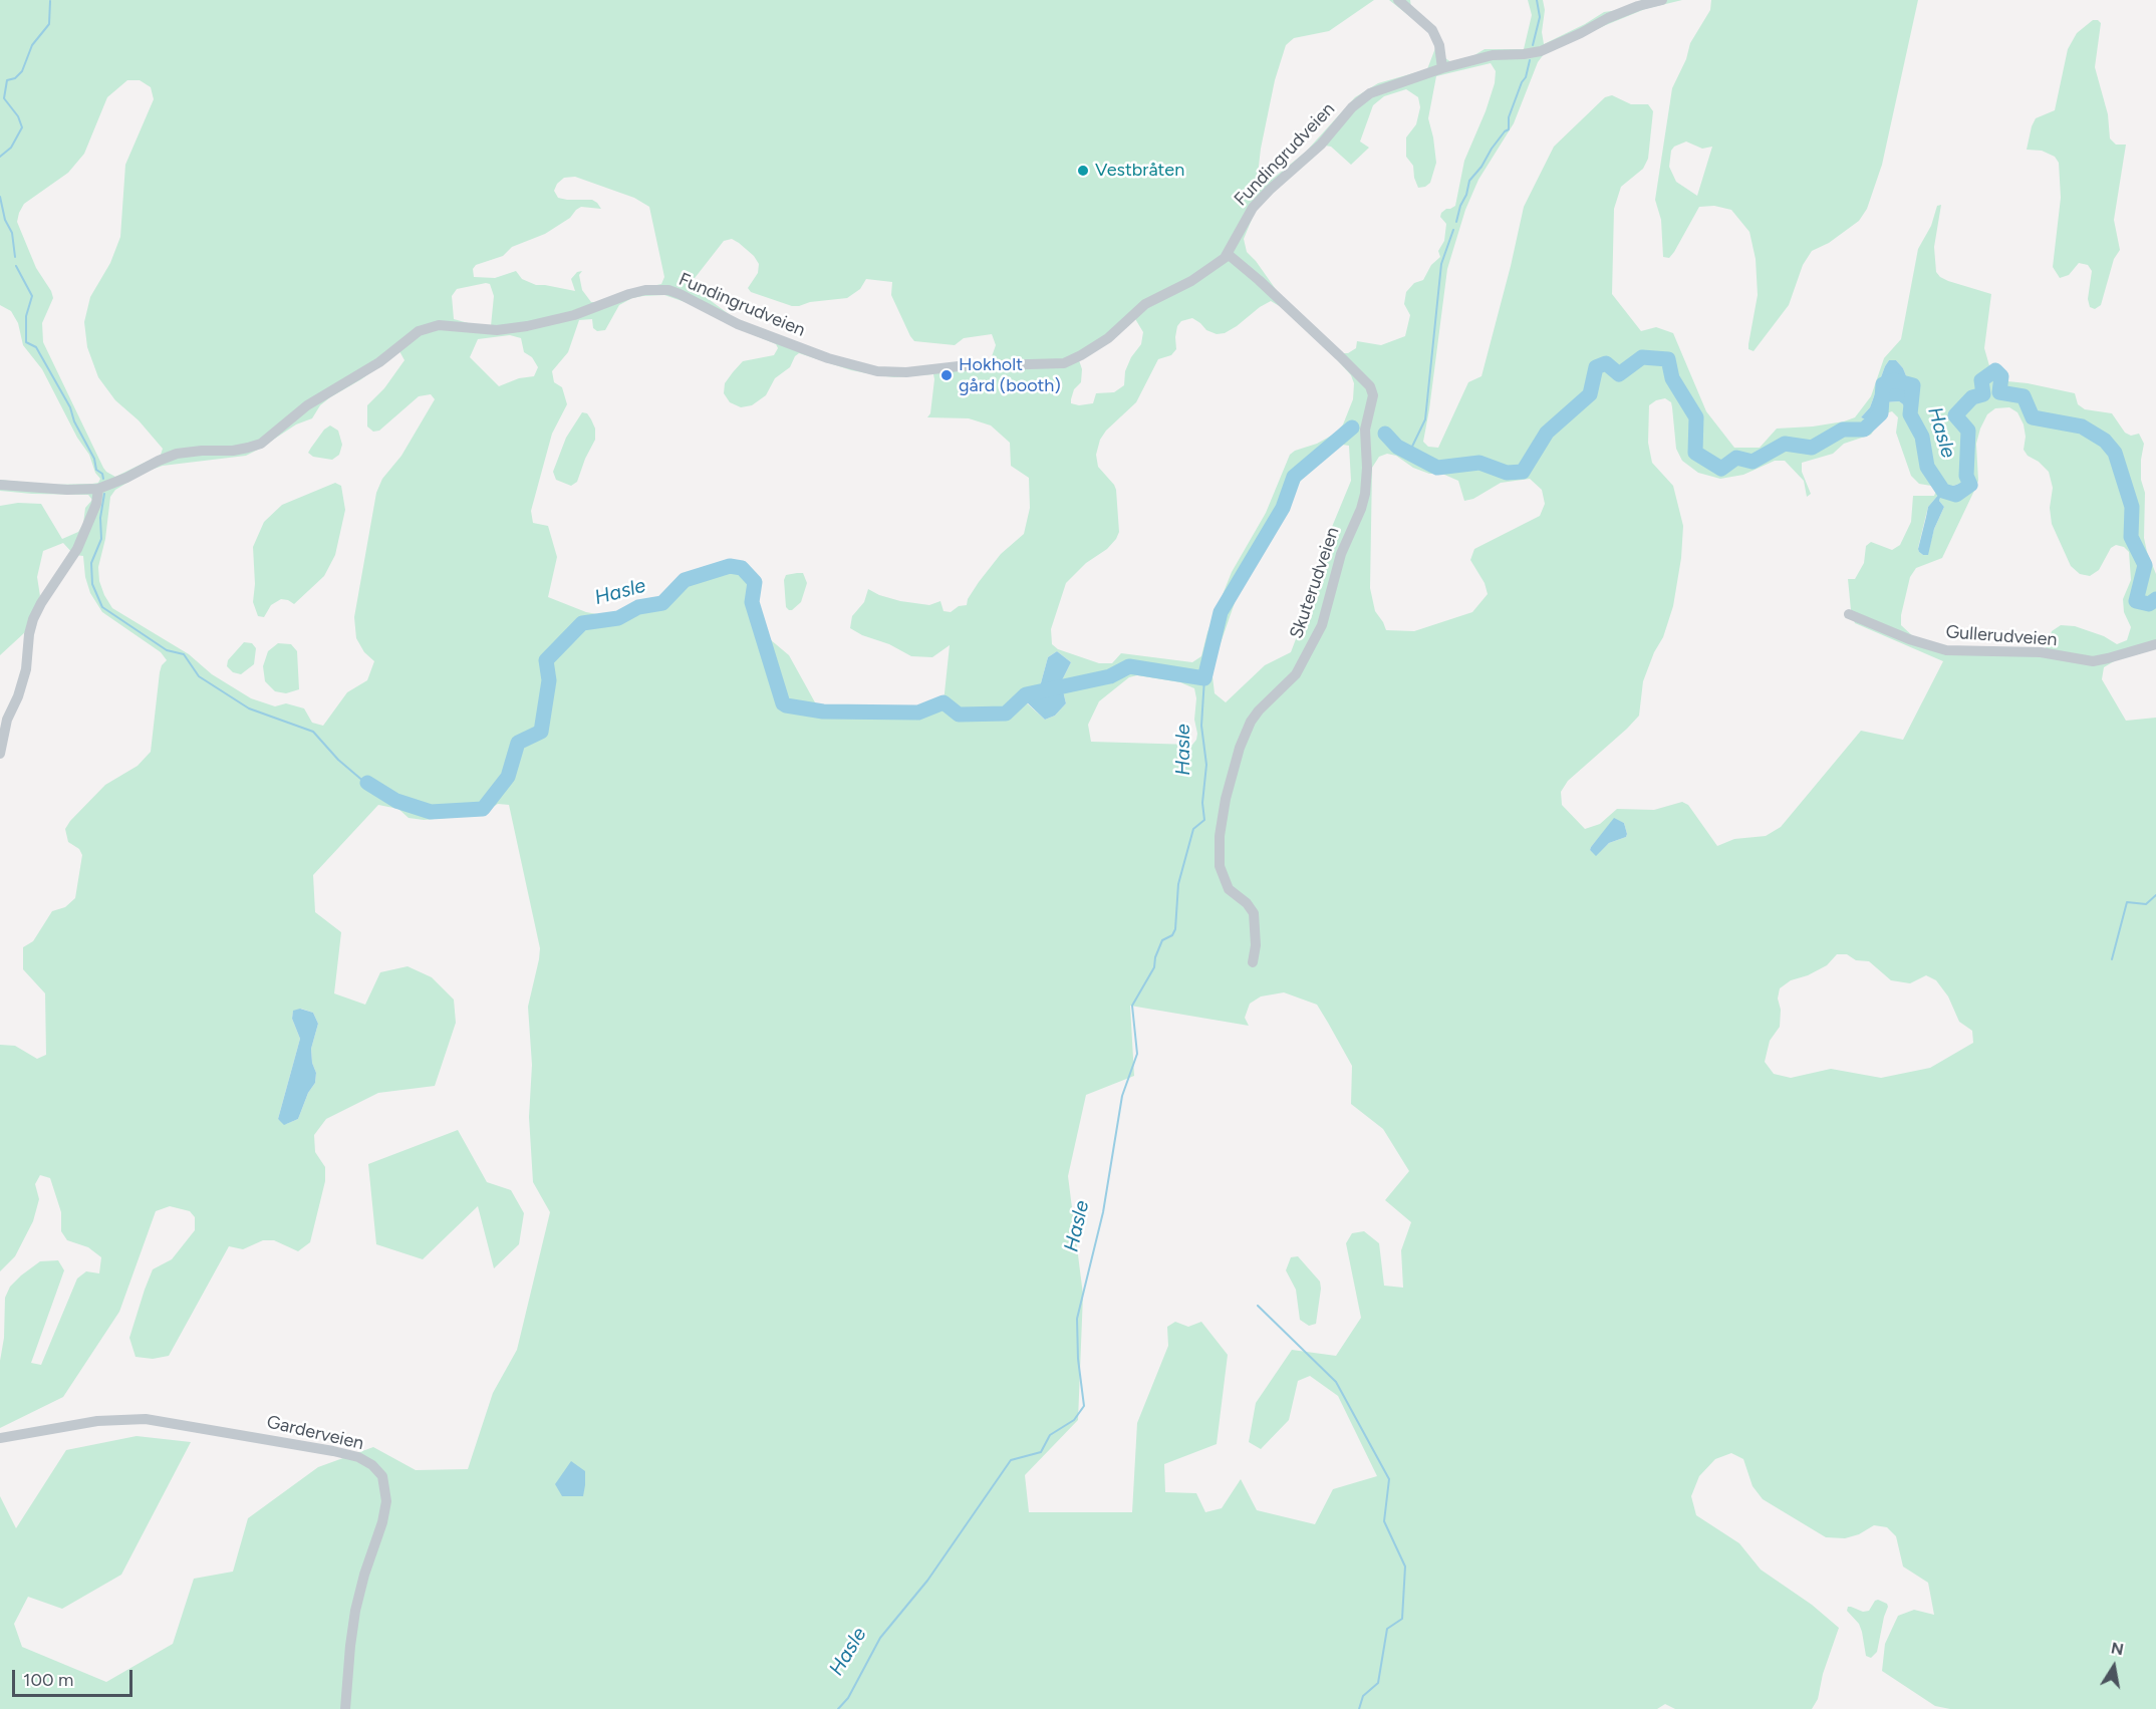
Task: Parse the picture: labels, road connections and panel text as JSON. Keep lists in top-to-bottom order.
{
  "streets": {
    "street": [
      "Fundingrudveien",
      "Skuterudveien",
      "Gullerudveien",
      "Garderveien"
    ]
  },
  "crossings": [
    ["Fundingrudveien", "Skuterudveien"]
  ],
  "water": ["Hasle"],
  "places": ["Vestbråten", "Hokholt gård (booth)"],
  "scale_bar": "100 m",
  "north": "top"
}
